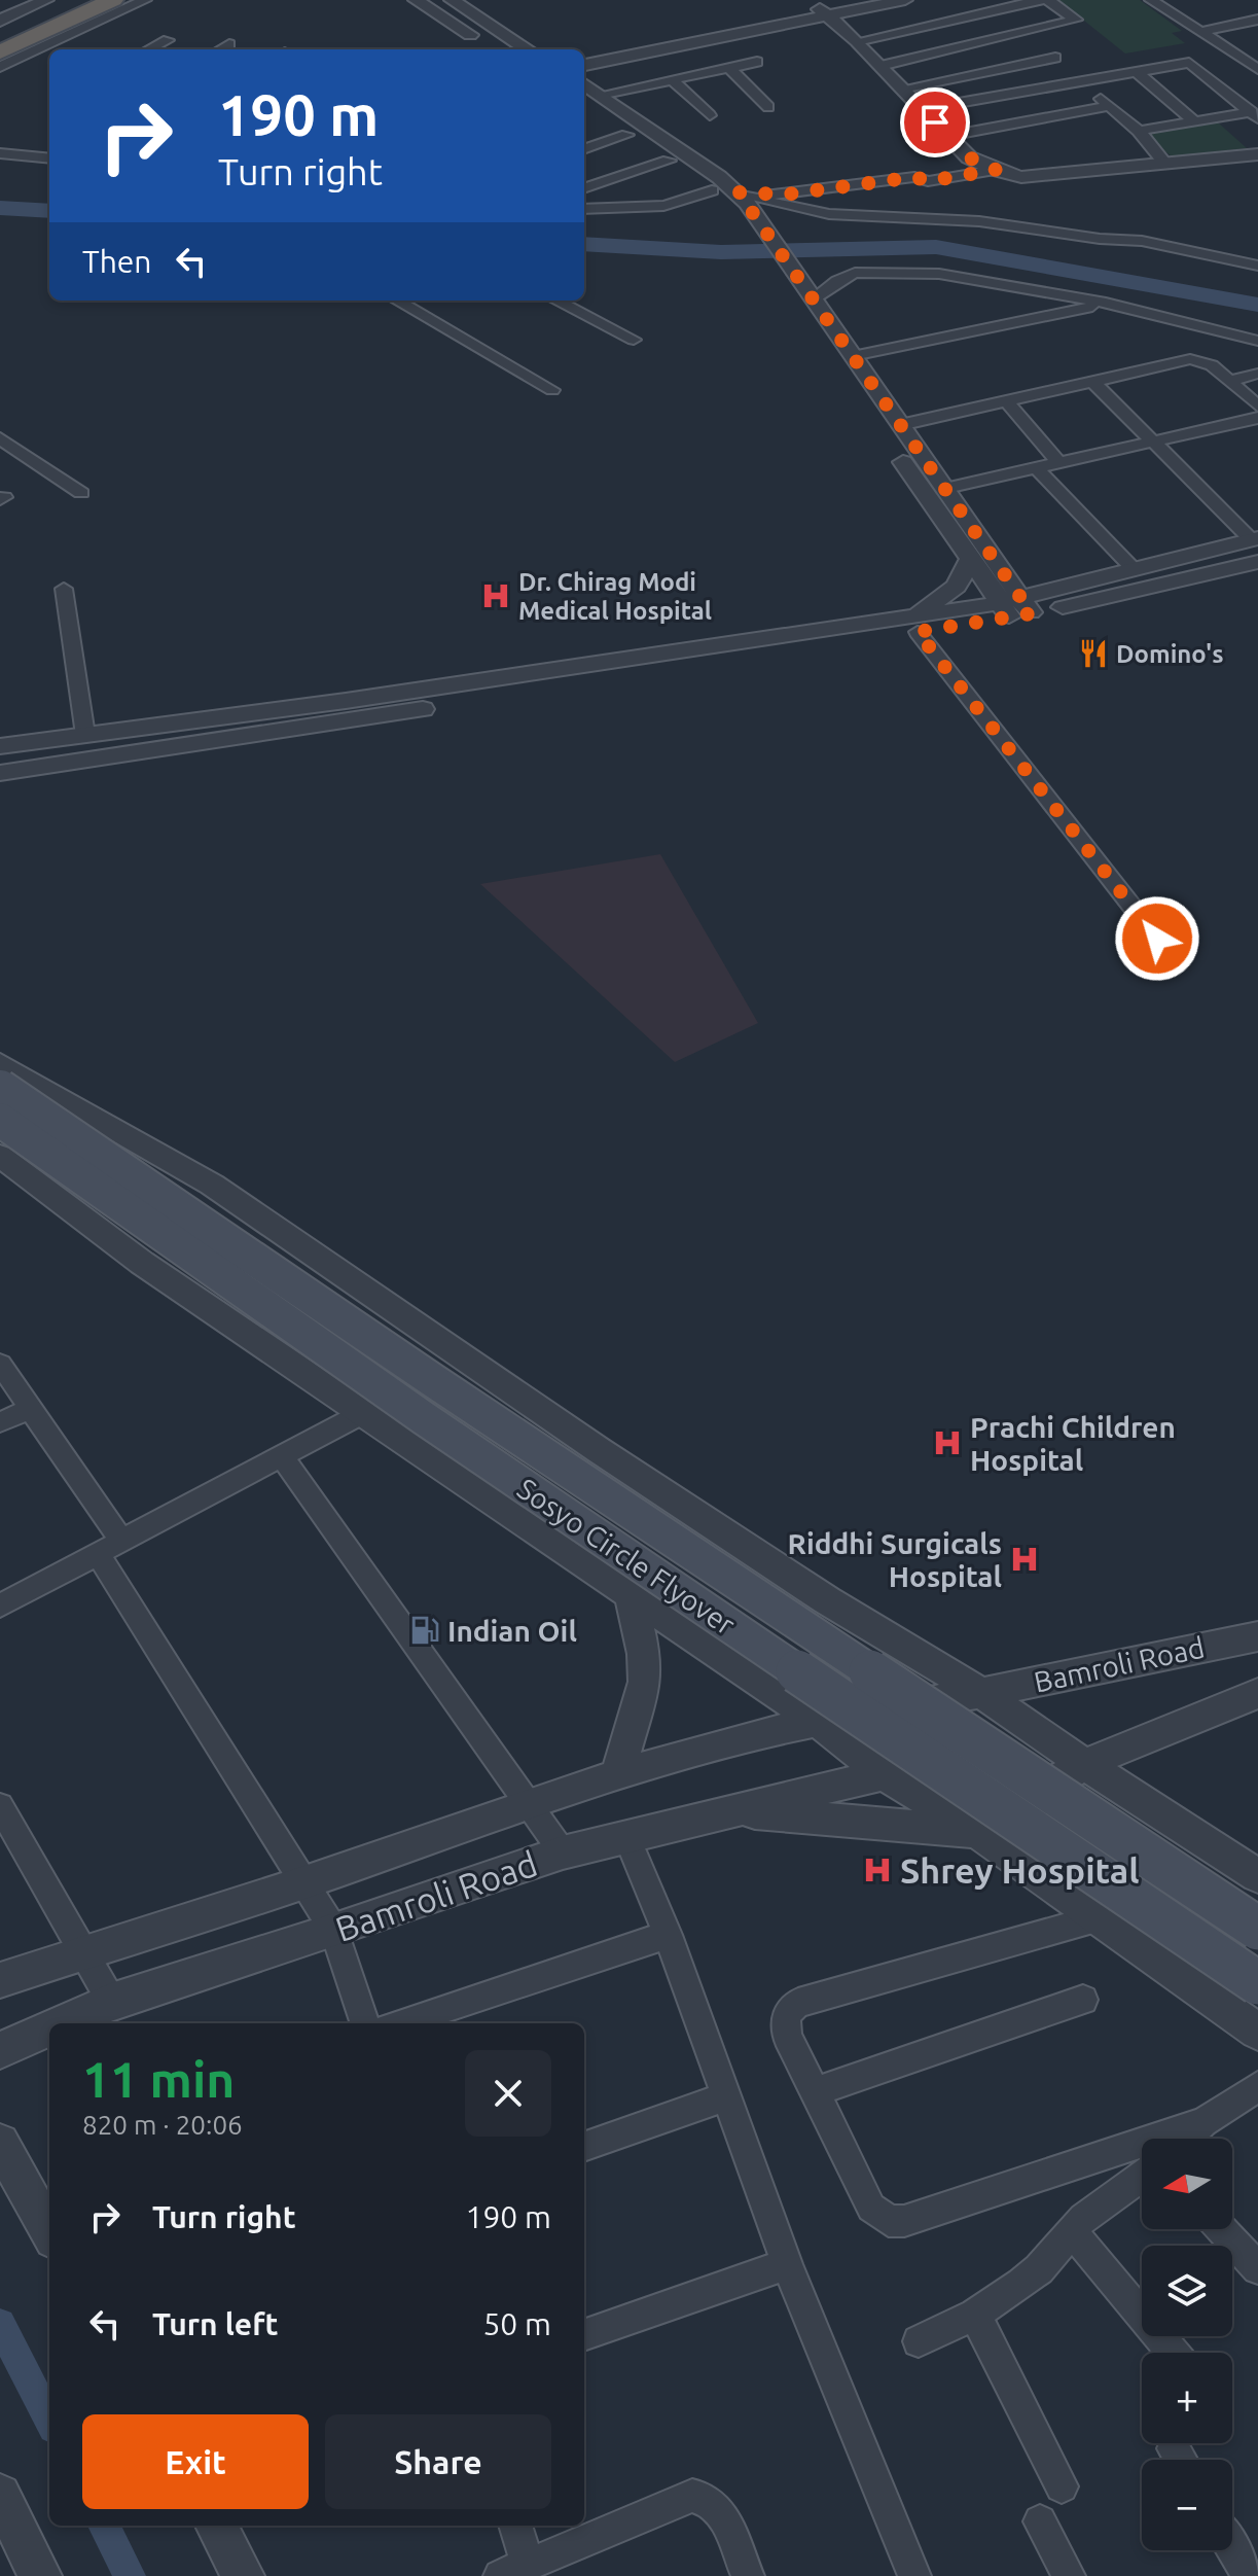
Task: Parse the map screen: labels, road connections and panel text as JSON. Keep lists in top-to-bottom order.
{
  "streets": {
    "main road": ["Sosyo Circle Flyover"],
    "street": ["Bamroli Road"]
  },
  "places": {
    "hospital": [
      "Dr. Chirag Modi Medical Hospital",
      "Prachi Children Hospital",
      "Riddhi Surgicals Hospital",
      "Shrey Hospital"
    ],
    "restaurant": ["Domino's"],
    "fuel station": ["Indian Oil"]
  },
  "north": "left",
  "page": {
    "turn": ["190 m", "Turn right"],
    "then": "Then",
    "heading": ["11 min", "820 m · 20:06"],
    "map_buttons": ["+", "−"],
    "list": [
      {
        "name": "Turn right",
        "value": "190 m"
      },
      {
        "name": "Turn left",
        "value": "50 m"
      }
    ],
    "buttons": ["Exit", "Share"]
  }
}
